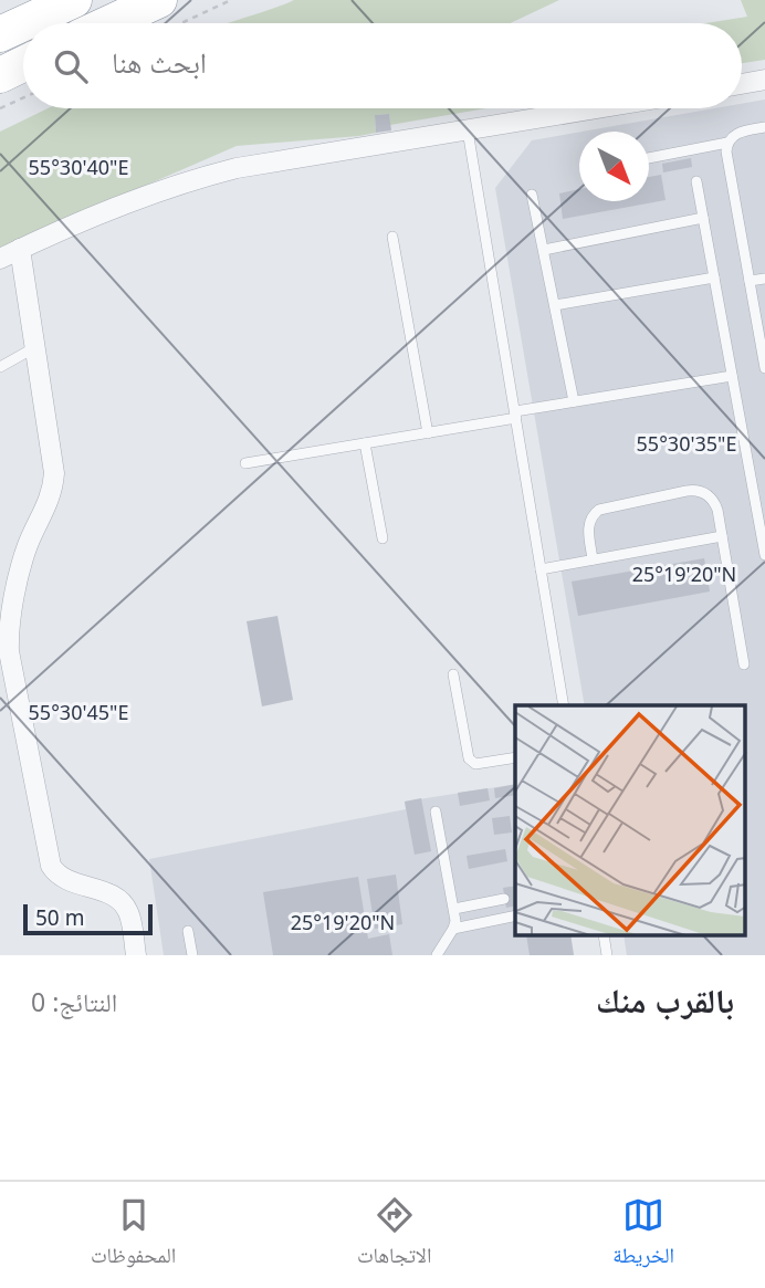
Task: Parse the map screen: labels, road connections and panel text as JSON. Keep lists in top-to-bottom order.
{
  "scale_bar": "50 m",
  "north": "bottom right",
  "page": {
    "search": "ابحث هنا",
    "scale": "50 m",
    "heading": ["بالقرب منك", "النتائج: 0"],
    "nav": ["الخريطة", "الاتجاهات", "المحفوظات"]
  },
  "coordinates": [
    "55°30'40\"E",
    "55°30'35\"E",
    "25°19'20\"N",
    "55°30'45\"E"
  ]
}
